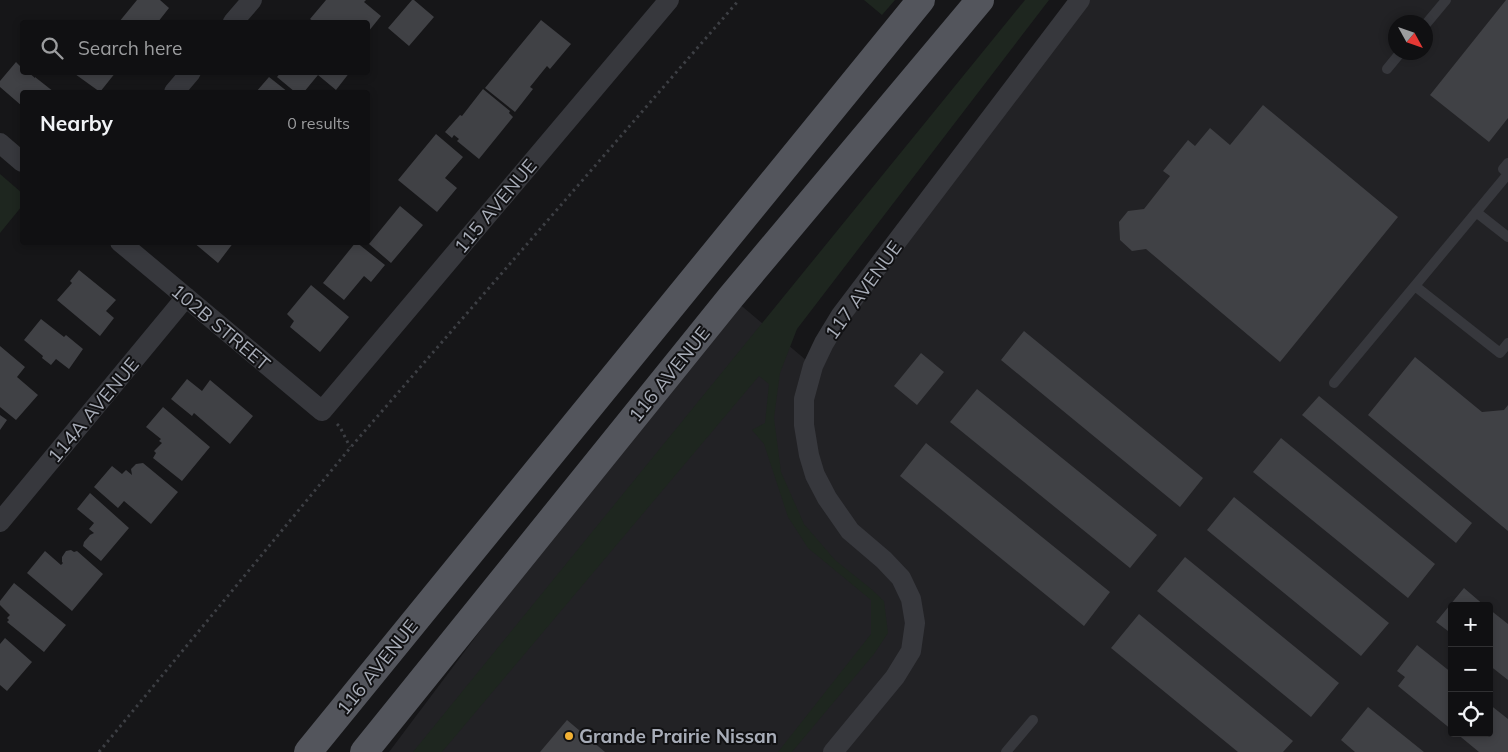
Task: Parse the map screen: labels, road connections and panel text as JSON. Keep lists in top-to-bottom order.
{
  "streets": {
    "main road": ["116 AVENUE"],
    "street": [
      "115 AVENUE",
      "117 AVENUE",
      "102B STREET",
      "114A AVENUE"
    ]
  },
  "crossings": [
    ["115 AVENUE", "102B STREET"],
    ["102B STREET", "114A AVENUE"]
  ],
  "places": ["Grande Prairie Nissan"],
  "north": "bottom right",
  "page": {
    "search": "Search here",
    "heading": ["Nearby", "0 results"],
    "map_buttons": ["+", "−"]
  }
}
